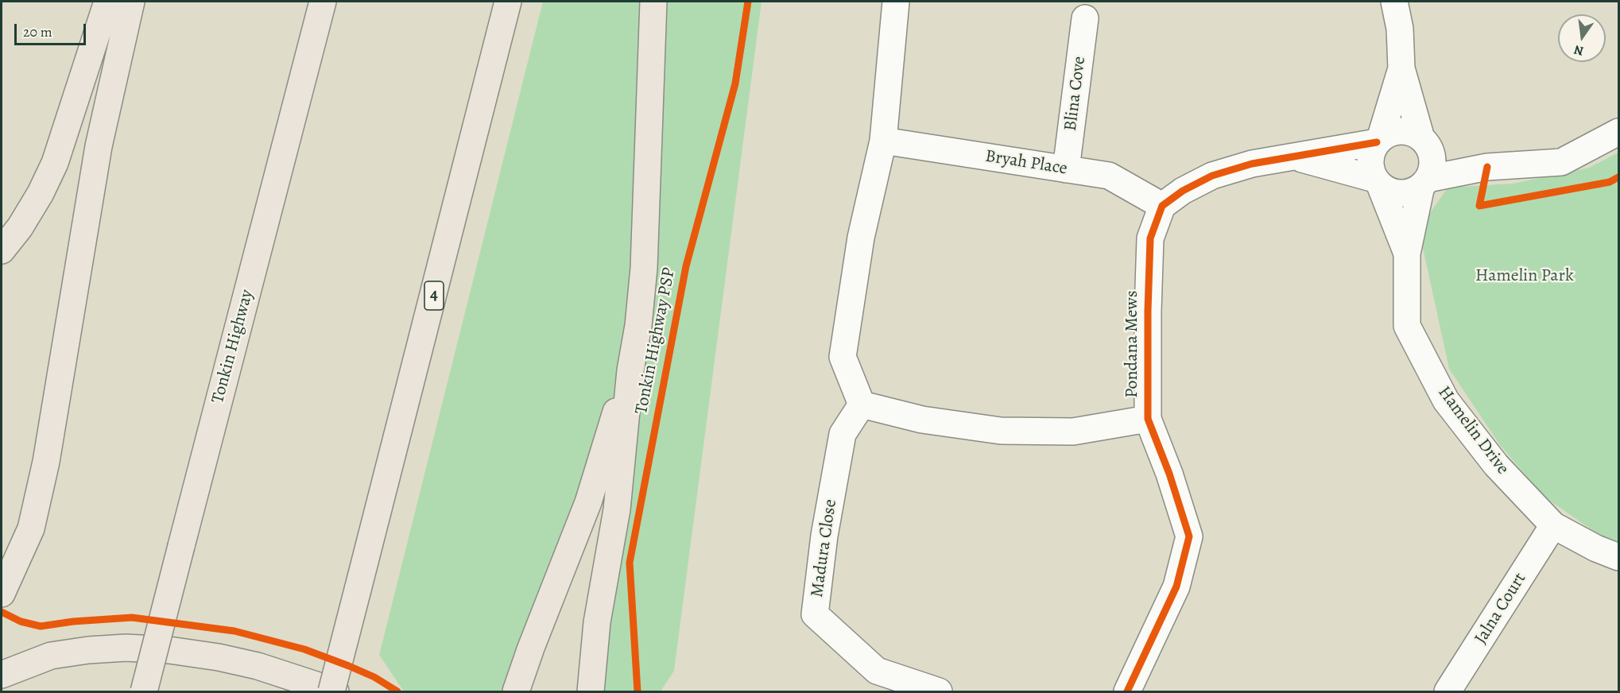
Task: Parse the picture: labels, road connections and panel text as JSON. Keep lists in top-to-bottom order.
{
  "streets": {
    "main road": ["4", "Tonkin Highway"],
    "street": [
      "Blina Cove",
      "Bryah Place",
      "Pondana Mews",
      "Hamelin Drive",
      "Madura Close",
      "Jalna Court"
    ],
    "cycle path": ["Tonkin Highway PSP"]
  },
  "crossings": [
    ["Blina Cove", "Bryah Place"],
    ["Bryah Place", "Pondana Mews"],
    ["Hamelin Drive", "Jalna Court"]
  ],
  "parks": ["Hamelin Park"],
  "scale_bar": "20 m",
  "north": "bottom"
}
